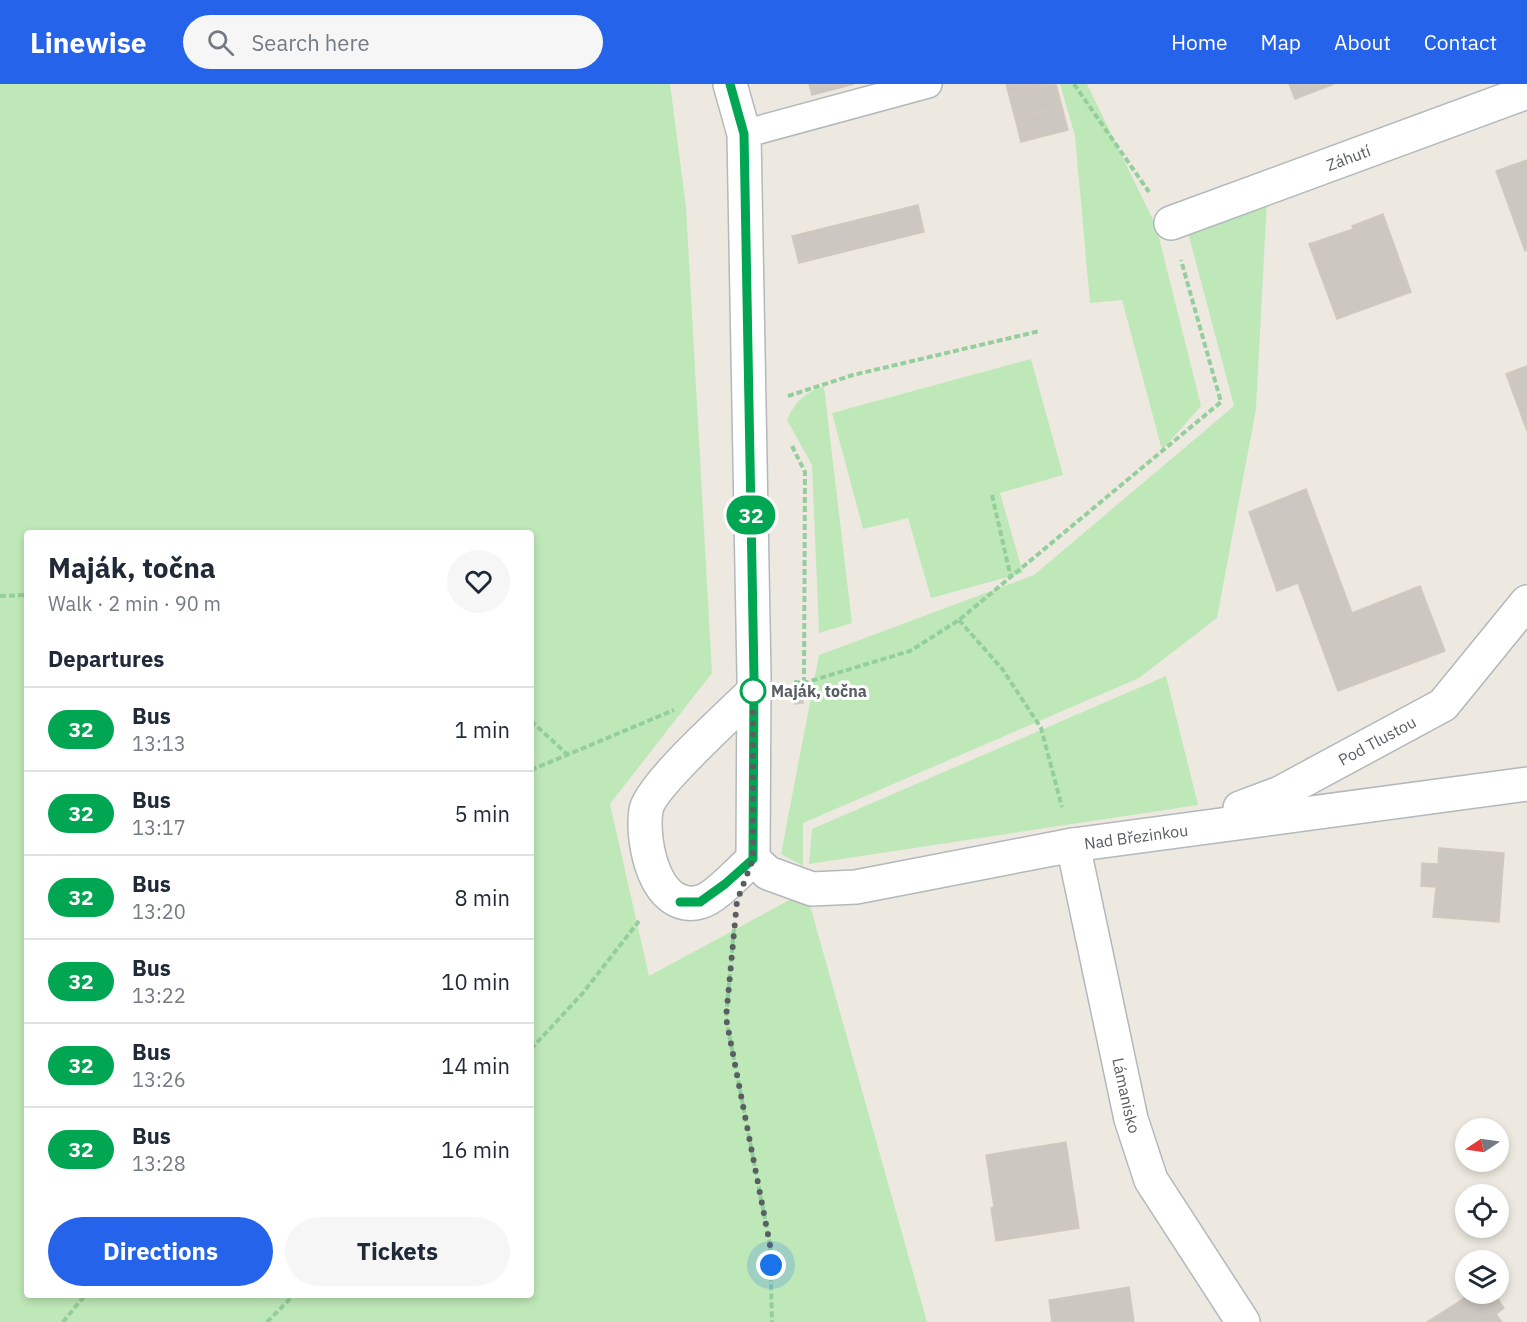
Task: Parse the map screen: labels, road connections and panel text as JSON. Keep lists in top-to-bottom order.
{
  "streets": {
    "street": [
      "Záhutí",
      "Pod Tlustou",
      "Nad Březinkou",
      "Lámanisko"
    ]
  },
  "crossings": [
    ["Pod Tlustou", "Nad Březinkou"],
    ["Nad Březinkou", "Lámanisko"]
  ],
  "places": ["Maják, točna"],
  "lines": ["bus line 32"],
  "north": "left",
  "page": {
    "header": "Linewise",
    "search": "Search here",
    "nav": [
      "Home",
      "Map",
      "About",
      "Contact"
    ],
    "on_map": "32",
    "heading": [
      ["Maják, točna", "Walk · 2 min · 90 m"],
      "Departures"
    ],
    "list": [
      {
        "mark": "32",
        "name": "Bus",
        "note": "13:13",
        "value": "1 min"
      },
      {
        "mark": "32",
        "name": "Bus",
        "note": "13:17",
        "value": "5 min"
      },
      {
        "mark": "32",
        "name": "Bus",
        "note": "13:20",
        "value": "8 min"
      },
      {
        "mark": "32",
        "name": "Bus",
        "note": "13:22",
        "value": "10 min"
      },
      {
        "mark": "32",
        "name": "Bus",
        "note": "13:26",
        "value": "14 min"
      },
      {
        "mark": "32",
        "name": "Bus",
        "note": "13:28",
        "value": "16 min"
      }
    ],
    "buttons": ["Directions", "Tickets"]
  }
}
